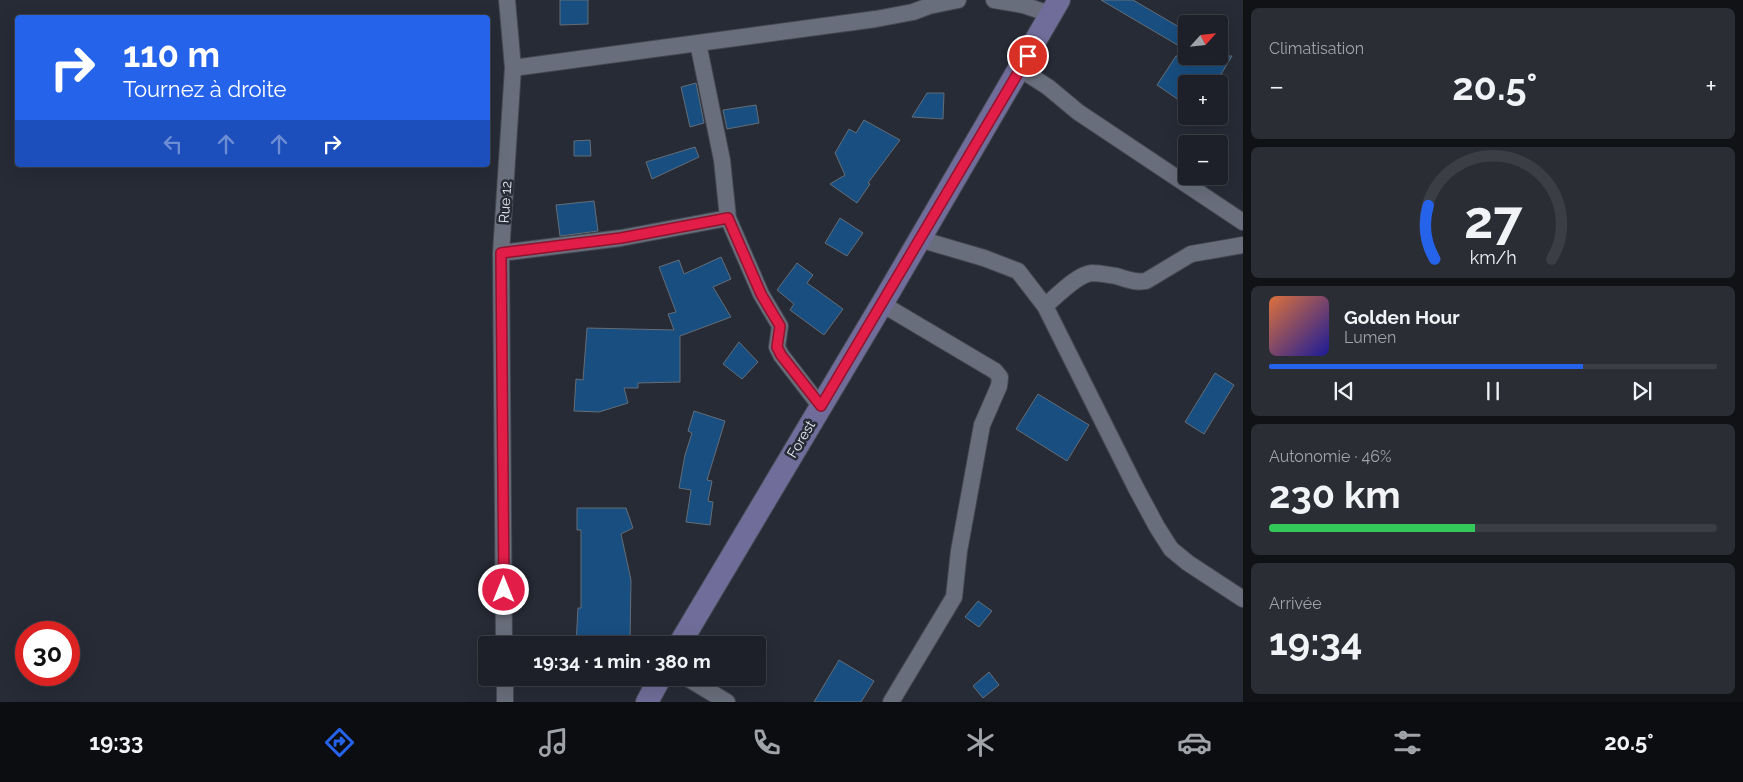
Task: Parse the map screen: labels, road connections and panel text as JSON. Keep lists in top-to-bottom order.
{
  "streets": {
    "street": ["Rue 12", "Forest"]
  },
  "north": "top right",
  "page": {
    "tile": [
      "Climatisation",
      ["Autonomie · 46%", "230 km"],
      ["Arrivée", "19:34"]
    ],
    "map_buttons": ["+", "−"],
    "turn": ["110 m", "Tournez à droite"],
    "heat": ["−", "20.5°", "+"],
    "song": ["Golden Hour", "Lumen"],
    "limit": "30",
    "trip": "19:34 · 1 min · 380 m",
    "tabs": ["19:33", "20.5°"],
    "gauge": ["27", "km/h"]
  }
}
